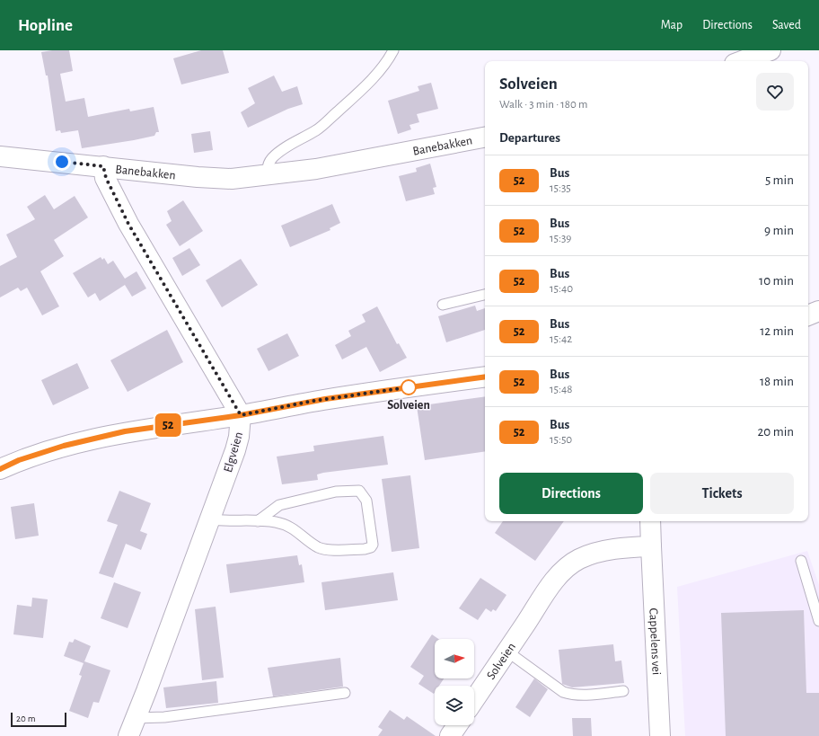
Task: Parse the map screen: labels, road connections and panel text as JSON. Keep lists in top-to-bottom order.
{
  "streets": {
    "street": [
      "Banebakken",
      "Elgveien",
      "Cappelens vei",
      "Solveien"
    ]
  },
  "crossings": [
    ["Banebakken", "Elgveien"],
    ["Cappelens vei", "Solveien"]
  ],
  "places": ["Solveien"],
  "lines": ["bus line 52"],
  "scale_bar": "20 m",
  "north": "right",
  "page": {
    "header": "Hopline",
    "nav": ["Map", "Directions", "Saved"],
    "on_map": "52",
    "heading": [
      ["Solveien", "Walk · 3 min · 180 m"],
      "Departures"
    ],
    "list": [
      {
        "mark": "52",
        "name": "Bus",
        "note": "15:35",
        "value": "5 min"
      },
      {
        "mark": "52",
        "name": "Bus",
        "note": "15:39",
        "value": "9 min"
      },
      {
        "mark": "52",
        "name": "Bus",
        "note": "15:40",
        "value": "10 min"
      },
      {
        "mark": "52",
        "name": "Bus",
        "note": "15:42",
        "value": "12 min"
      },
      {
        "mark": "52",
        "name": "Bus",
        "note": "15:48",
        "value": "18 min"
      },
      {
        "mark": "52",
        "name": "Bus",
        "note": "15:50",
        "value": "20 min"
      }
    ],
    "buttons": ["Directions", "Tickets"],
    "scale": "20 m"
  }
}
